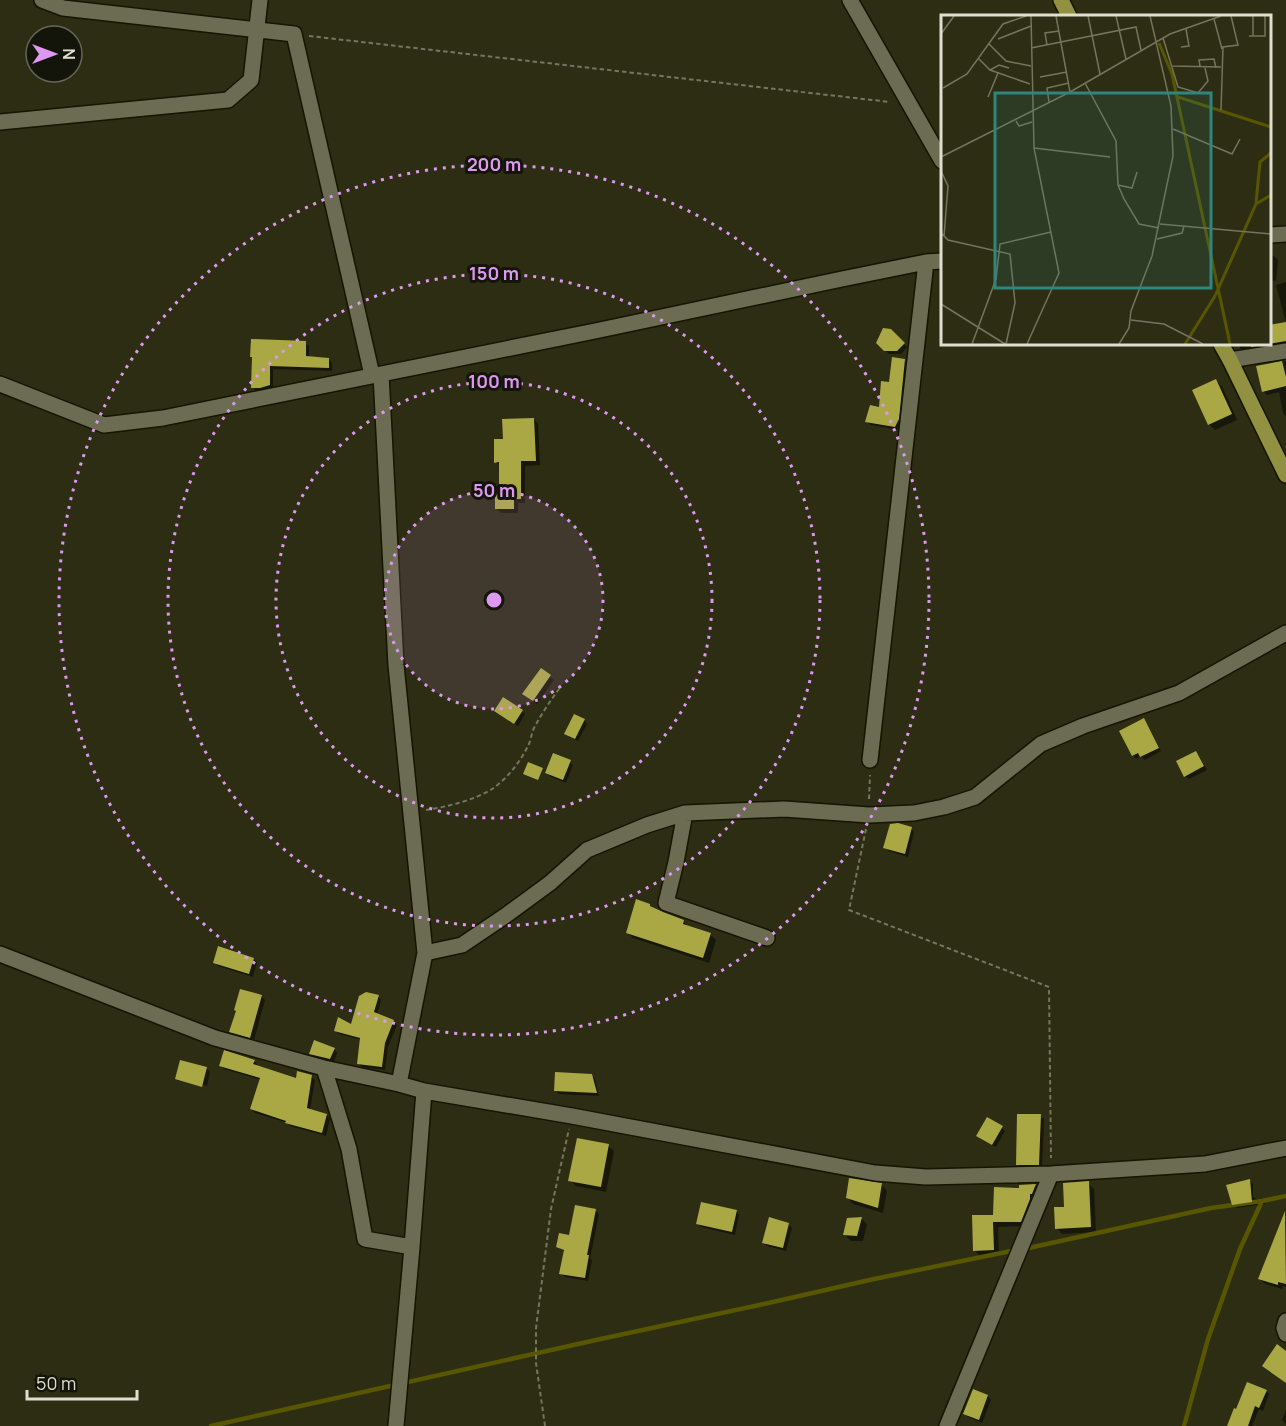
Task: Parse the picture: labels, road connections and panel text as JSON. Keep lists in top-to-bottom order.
{
  "scale_bar": "50 m",
  "north": "right",
  "rings": [
    "200 m",
    "150 m",
    "100 m",
    "50 m"
  ]
}
